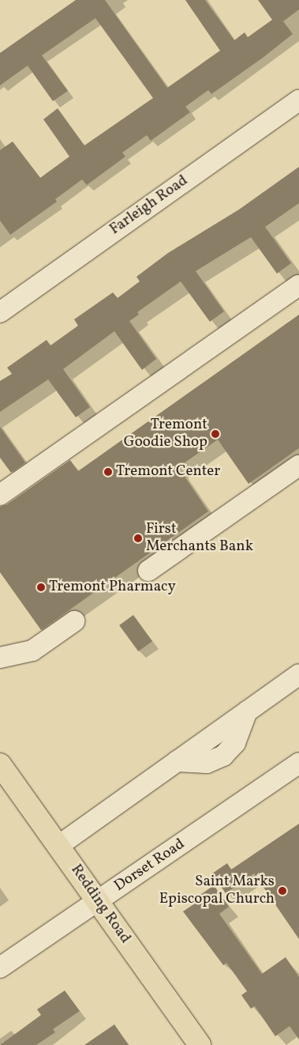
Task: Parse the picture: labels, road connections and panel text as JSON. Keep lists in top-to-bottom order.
{
  "streets": {
    "main road": ["Redding Road"],
    "street": ["Farleigh Road", "Dorset Road"]
  },
  "crossings": [
    ["Dorset Road", "Redding Road"]
  ],
  "places": [
    "Tremont Goodie Shop",
    "Tremont Center",
    "First Merchants Bank",
    "Tremont Pharmacy",
    "Saint Marks Episcopal Church"
  ]
}
